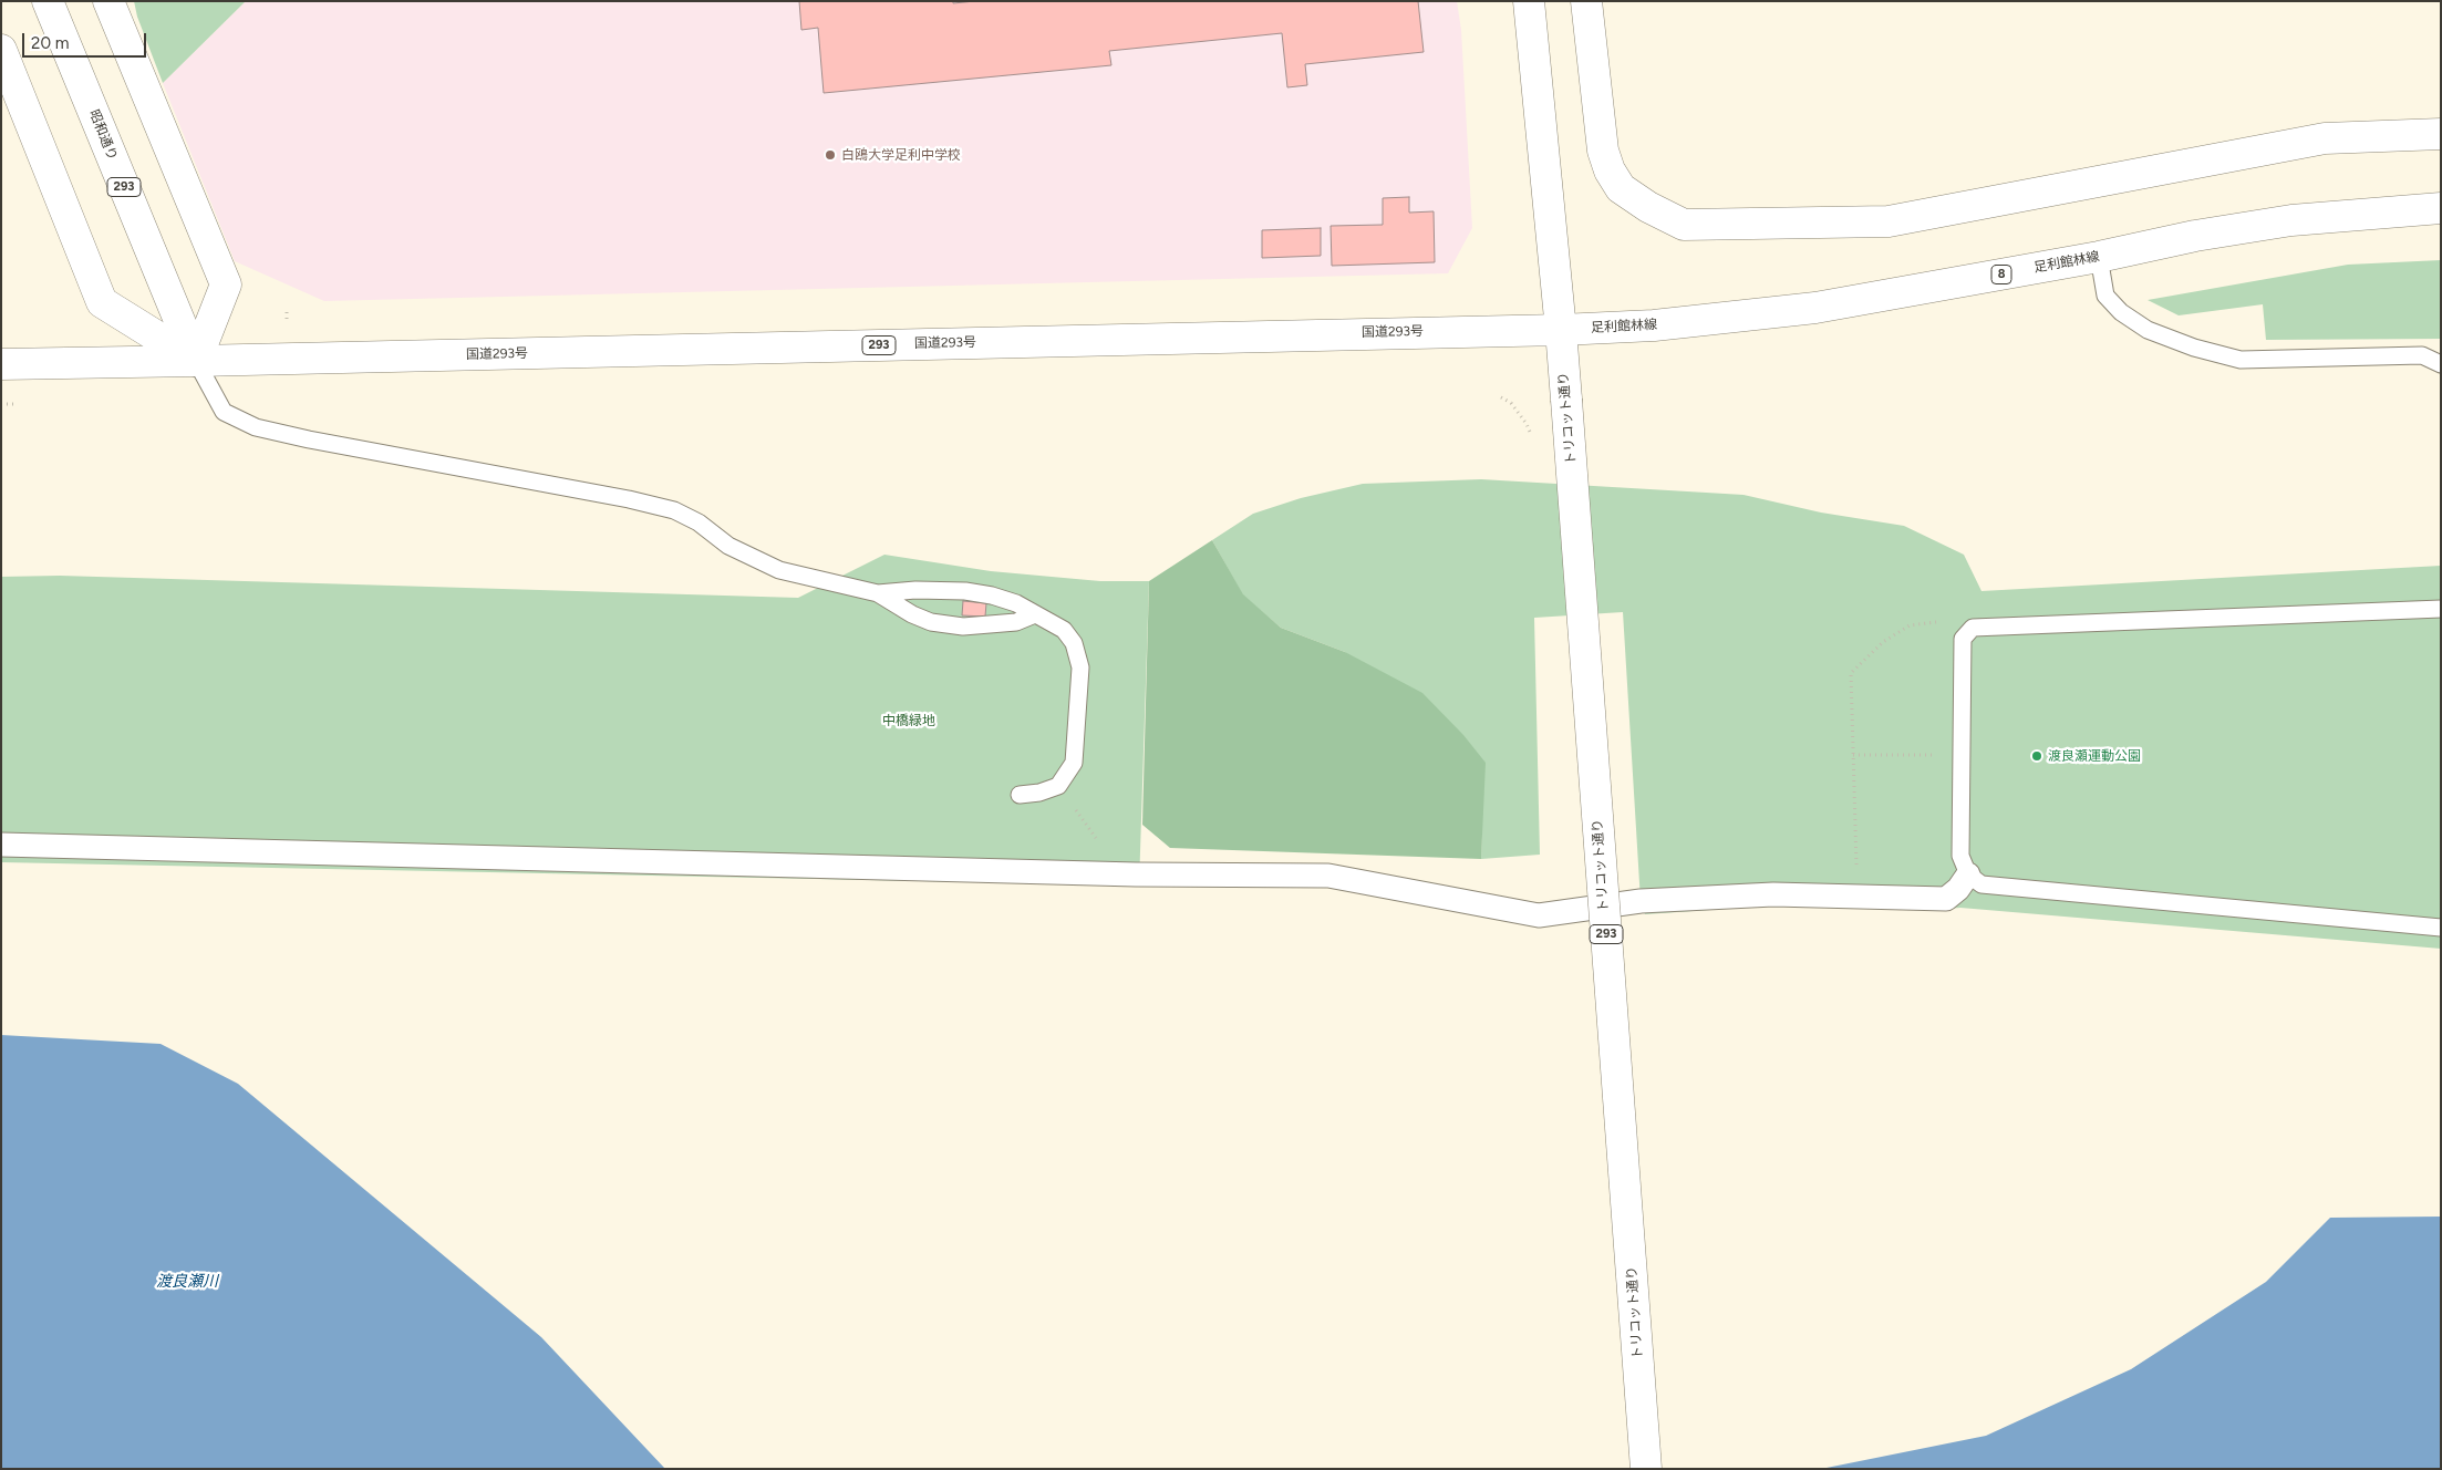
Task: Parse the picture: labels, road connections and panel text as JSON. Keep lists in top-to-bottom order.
{
  "streets": {
    "main road": [
      "昭和通り",
      "293",
      "足利館林線",
      "8",
      "国道293号",
      "トリコット通り"
    ]
  },
  "crossings": [
    ["昭和通り", "国道293号"],
    ["足利館林線", "国道293号"],
    ["足利館林線", "トリコット通り"],
    ["国道293号", "トリコット通り"]
  ],
  "water": ["渡良瀬川"],
  "parks": ["中橋緑地"],
  "places": ["白鴎大学足利中学校", "渡良瀬運動公園"],
  "scale_bar": "20 m"
}
